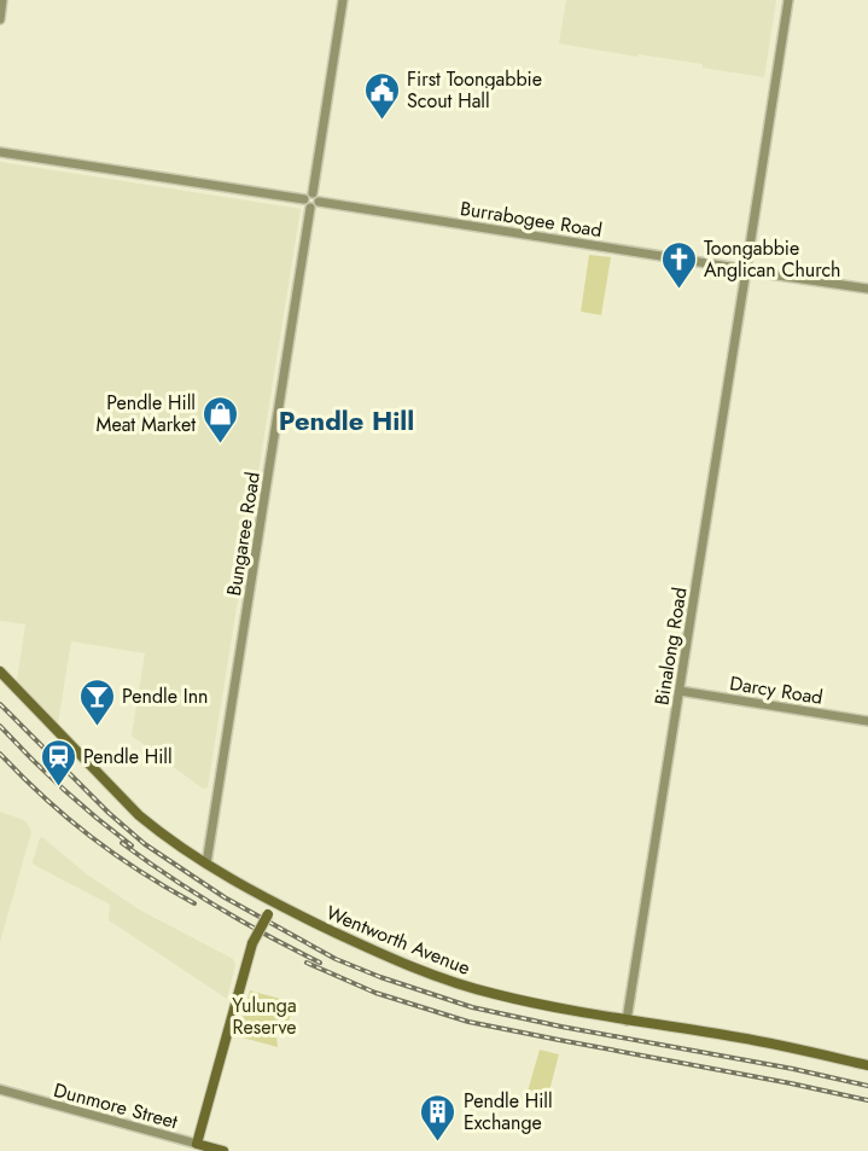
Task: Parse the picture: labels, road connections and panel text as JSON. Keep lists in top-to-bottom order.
{
  "streets": {
    "main road": ["Wentworth Avenue", "Dunmore Street"],
    "street": [
      "Burrabogee Road",
      "Bungaree Road",
      "Binalong Road",
      "Darcy Road"
    ]
  },
  "crossings": [
    ["Burrabogee Road", "Bungaree Road"],
    ["Burrabogee Road", "Binalong Road"],
    ["Bungaree Road", "Wentworth Avenue"],
    ["Binalong Road", "Darcy Road"],
    ["Binalong Road", "Wentworth Avenue"]
  ],
  "districts": ["Pendle Hill"],
  "parks": ["Yulunga Reserve"],
  "places": {
    "public building": ["First Toongabbie Scout Hall"],
    "church": ["Toongabbie Anglican Church"],
    "shop": ["Pendle Hill Meat Market"],
    "bar": ["Pendle Inn"],
    "station": ["Pendle Hill"],
    "building": ["Pendle Hill Exchange"]
  }
}
